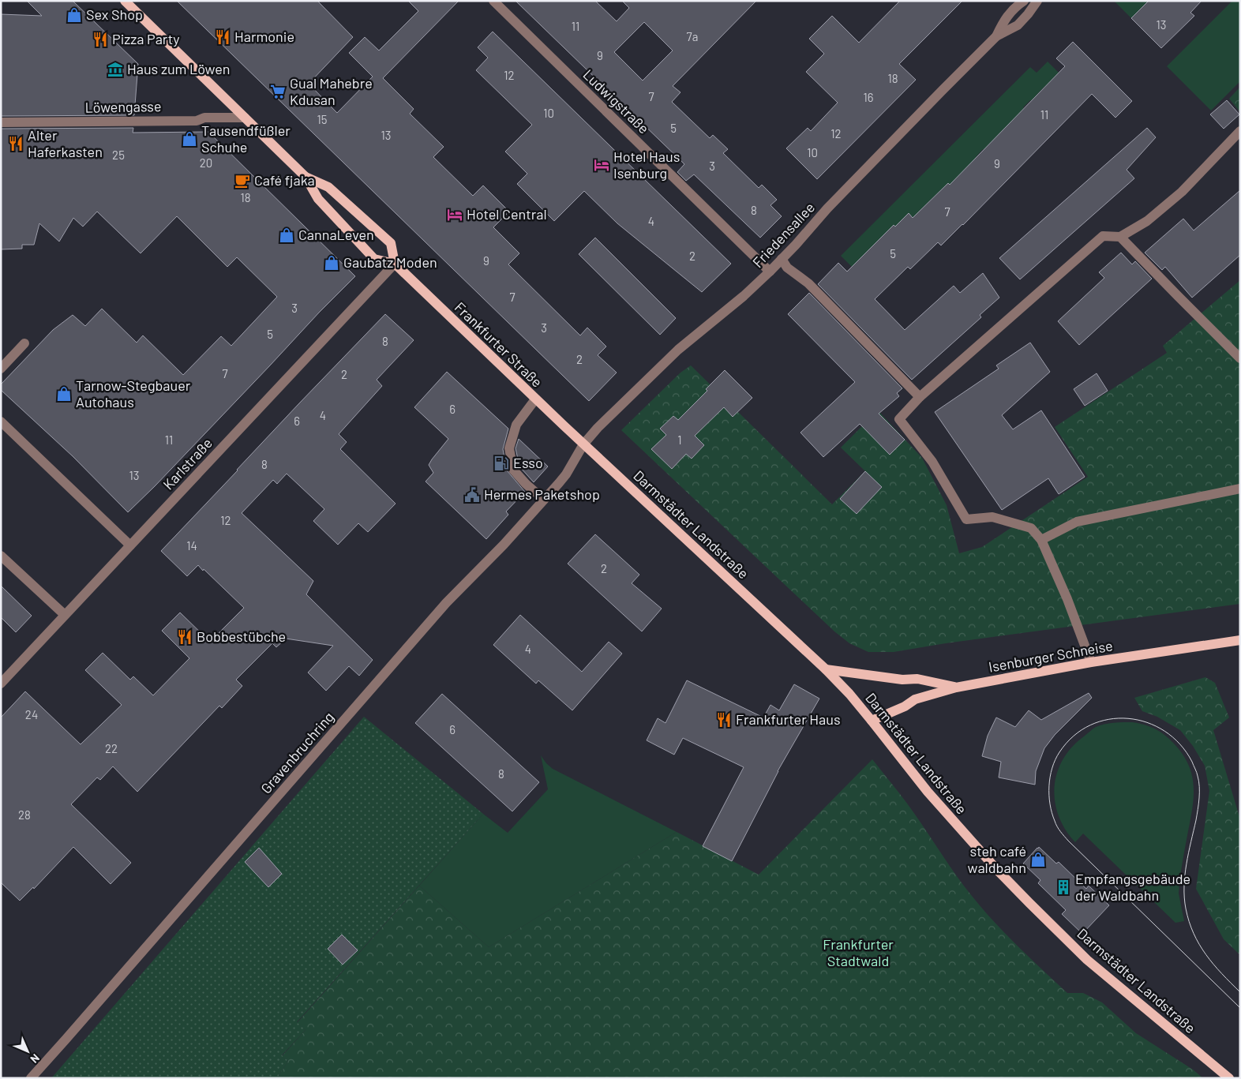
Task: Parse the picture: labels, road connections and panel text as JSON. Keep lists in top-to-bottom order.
{
  "streets": {
    "main road": ["Frankfurter Straße", "Darmstädter Landstraße", "Isenburger Schneise"],
    "street": [
      "Ludwigstraße",
      "Löwengasse",
      "Friedensallee",
      "Karlstraße",
      "Gravenbruchring"
    ]
  },
  "crossings": [
    ["Ludwigstraße", "Friedensallee"],
    ["Friedensallee", "Frankfurter Straße"],
    ["Friedensallee", "Darmstädter Landstraße"],
    ["Friedensallee", "Gravenbruchring"],
    ["Frankfurter Straße", "Karlstraße"],
    ["Frankfurter Straße", "Darmstädter Landstraße"],
    ["Frankfurter Straße", "Gravenbruchring"],
    ["Darmstädter Landstraße", "Isenburger Schneise"],
    ["Darmstädter Landstraße", "Gravenbruchring"]
  ],
  "parks": ["Frankfurter Stadtwald"],
  "places": {
    "shop": [
      "Sex Shop",
      "Tausendfüßler Schuhe",
      "CannaLeven",
      "Gaubatz Moden",
      "Tarnow-Stegbauer Autohaus",
      "steh café waldbahn"
    ],
    "restaurant": [
      "Harmonie",
      "Pizza Party",
      "Alter Haferkasten",
      "Bobbestübche",
      "Frankfurter Haus"
    ],
    "museum": ["Haus zum Löwen"],
    "supermarket": ["Gual Mahebre Kdusan"],
    "hotel": ["Hotel Haus Isenburg", "Hotel Central"],
    "cafe": ["Café fjaka"],
    "fuel station": ["Esso"],
    "public building": ["Hermes Paketshop"],
    "building": ["Empfangsgebäude der Waldbahn"]
  },
  "house_numbers": [
    "13",
    "11",
    "7a",
    "9",
    "12",
    "18",
    "7",
    "16",
    "10",
    "11",
    "15",
    "5",
    "12",
    "13",
    "10",
    "25",
    "20",
    "9",
    "3",
    "18",
    "8",
    "7",
    "4",
    "5",
    "2",
    "9",
    "7",
    "3",
    "3",
    "5",
    "8",
    "2",
    "7",
    "2",
    "6",
    "4",
    "6",
    "11",
    "1",
    "8",
    "13",
    "12",
    "14",
    "2",
    "4",
    "24",
    "6",
    "22",
    "8",
    "28"
  ],
  "north": "bottom right"
}
